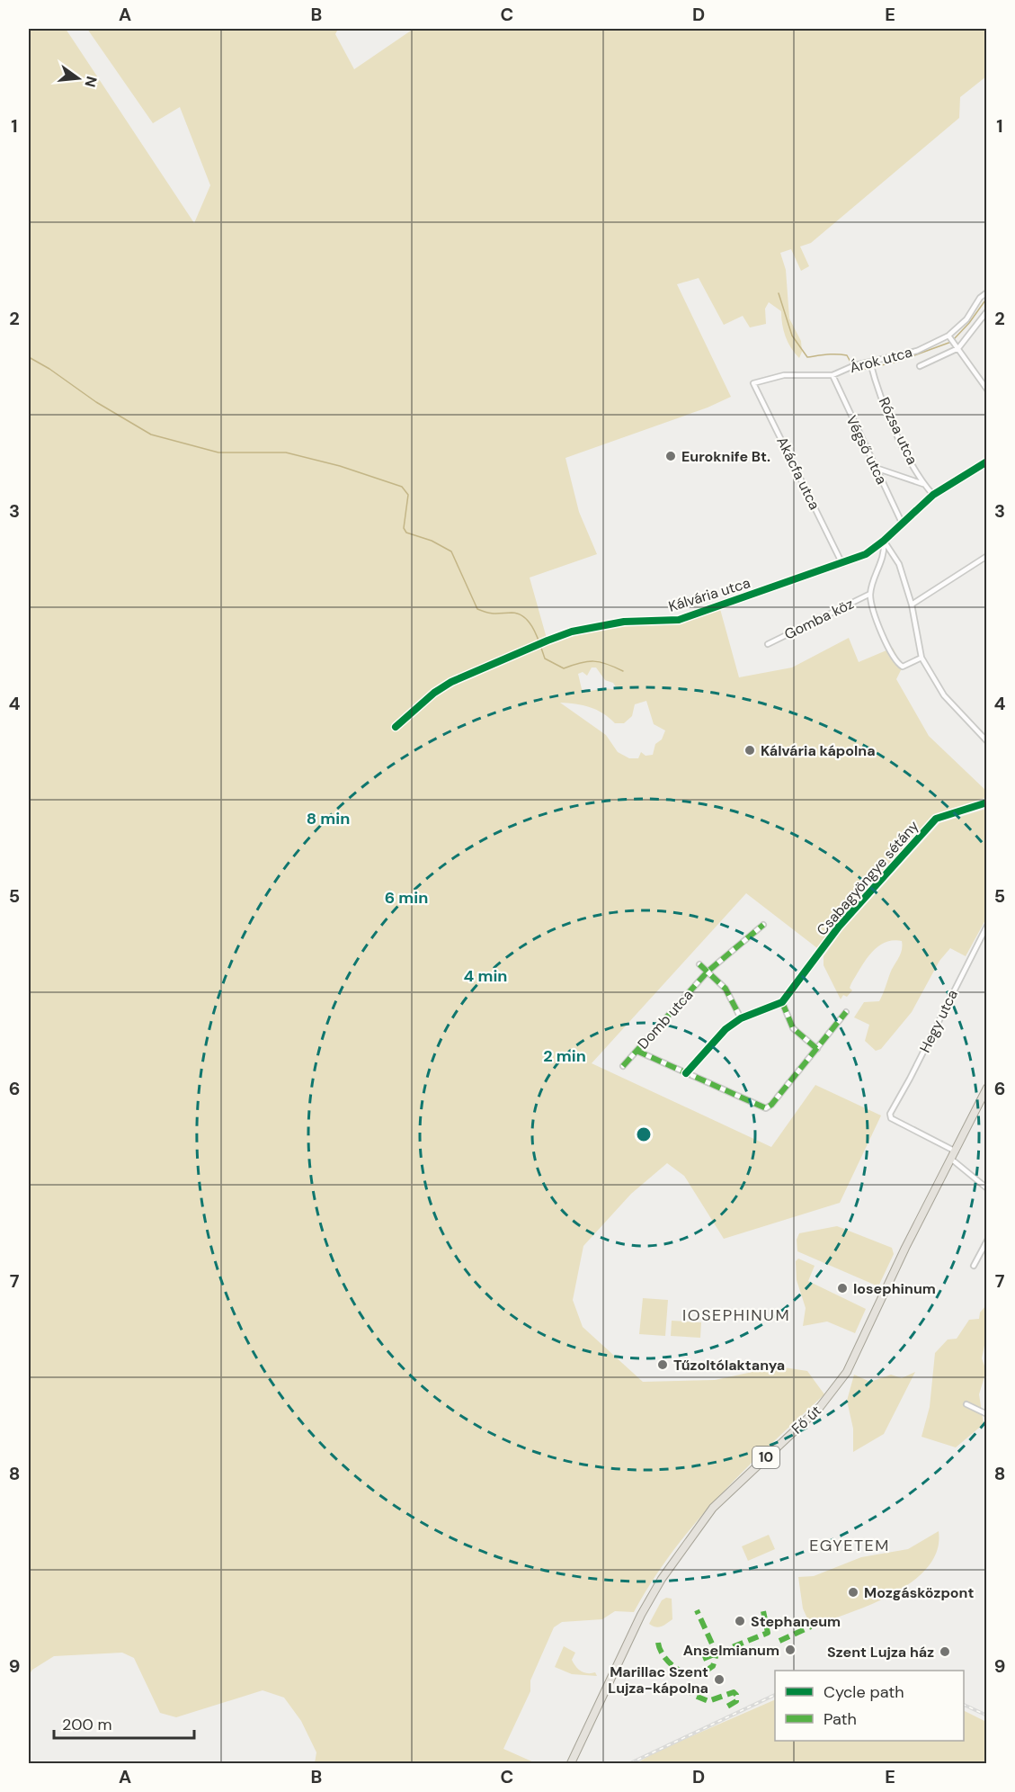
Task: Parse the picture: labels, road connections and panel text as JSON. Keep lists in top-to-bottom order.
{
  "streets": {
    "main road": ["Fő út", "10"],
    "street": [
      "Árok utca",
      "Rózsa utca",
      "Végső utca",
      "Akácfa utca",
      "Kálvária utca",
      "Gomba köz",
      "Csabagyöngye sétány",
      "Domb utca",
      "Hegy utca"
    ]
  },
  "crossings": [
    ["Árok utca", "Rózsa utca"],
    ["Árok utca", "Végső utca"],
    ["Árok utca", "Akácfa utca"],
    ["Rózsa utca", "Kálvária utca"],
    ["Végső utca", "Kálvária utca"],
    ["Akácfa utca", "Kálvária utca"],
    ["Hegy utca", "Fő út"]
  ],
  "districts": ["IOSEPHINUM", "EGYETEM"],
  "places": [
    "Euroknife Bt.",
    "Kálvária kápolna",
    "Iosephinum",
    "Tűzoltólaktanya",
    "Mozgásközpont",
    "Stephaneum",
    "Anselmianum",
    "Szent Lujza ház",
    "Marillac Szent Lujza-kápolna"
  ],
  "legend": ["Cycle path", "Path"],
  "scale_bar": "200 m",
  "north": "right",
  "grid": {
    "columns": [
      "A",
      "B",
      "C",
      "D",
      "E"
    ],
    "rows": [
      "1",
      "2",
      "3",
      "4",
      "5",
      "6",
      "7",
      "8",
      "9"
    ]
  },
  "rings": [
    "8 min",
    "6 min",
    "4 min",
    "2 min"
  ]
}
